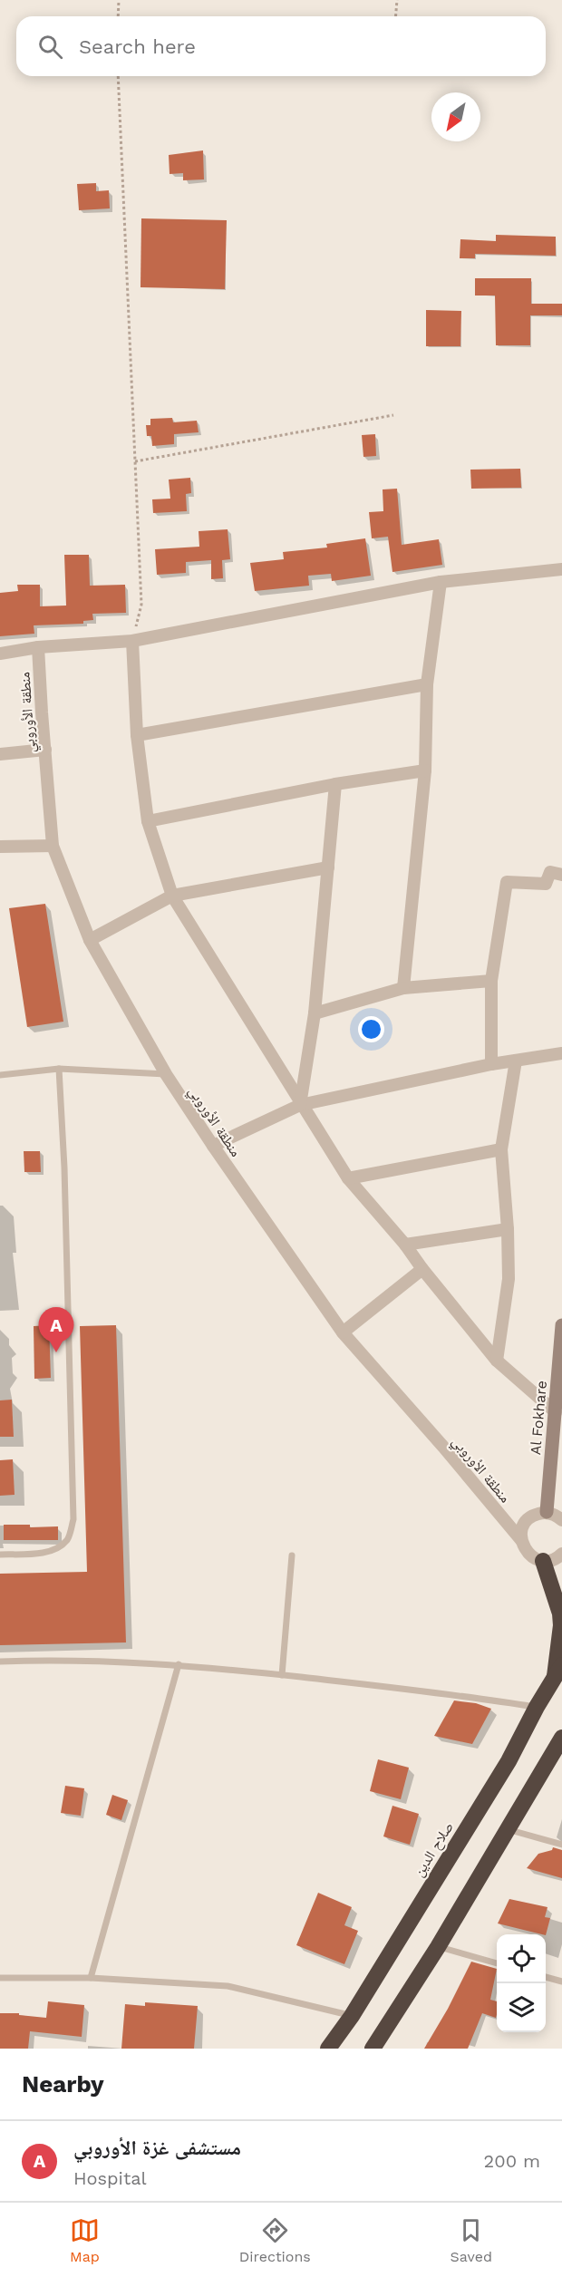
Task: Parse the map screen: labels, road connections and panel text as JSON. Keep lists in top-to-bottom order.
{
  "streets": {
    "highway": ["صلاح الدين"],
    "street": ["منطقة الأوروبي", "Al Fokhare"]
  },
  "north": "bottom left",
  "page": {
    "search": "Search here",
    "pins": "A",
    "heading": "Nearby",
    "list": [
      {
        "mark": "A",
        "name": "مستشفى غزة الأوروبي",
        "note": "Hospital",
        "value": "200 m"
      }
    ],
    "nav": ["Map", "Directions", "Saved"]
  }
}
